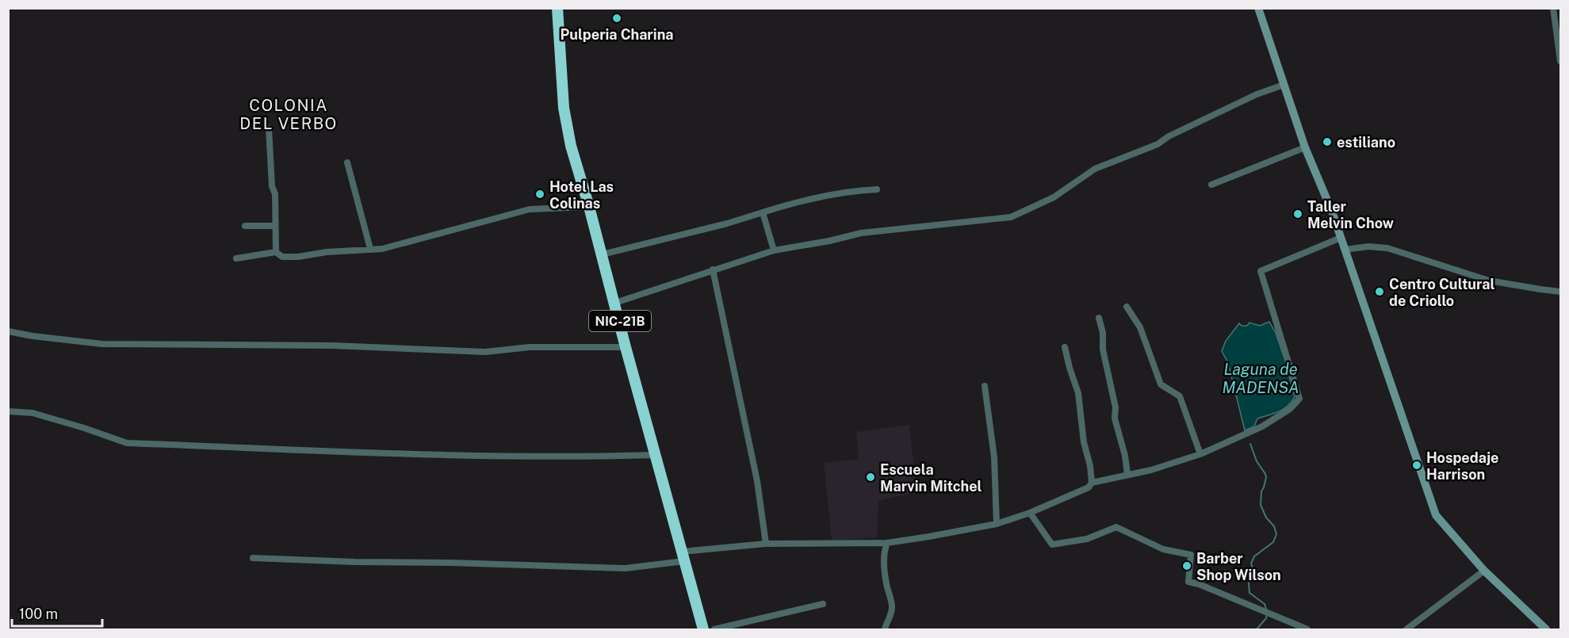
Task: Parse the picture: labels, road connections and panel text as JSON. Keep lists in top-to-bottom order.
{
  "streets": {
    "highway": ["NIC-21B"]
  },
  "districts": ["COLONIA DEL VERBO"],
  "water": ["Laguna de MADENSA"],
  "places": [
    "Pulperia Charina",
    "estiliano",
    "Hotel Las Colinas",
    "Taller Melvin Chow",
    "Centro Cultural de Criollo",
    "Hospedaje Harrison",
    "Escuela Marvin Mitchel",
    "Barber Shop Wilson"
  ],
  "scale_bar": "100 m"
}
